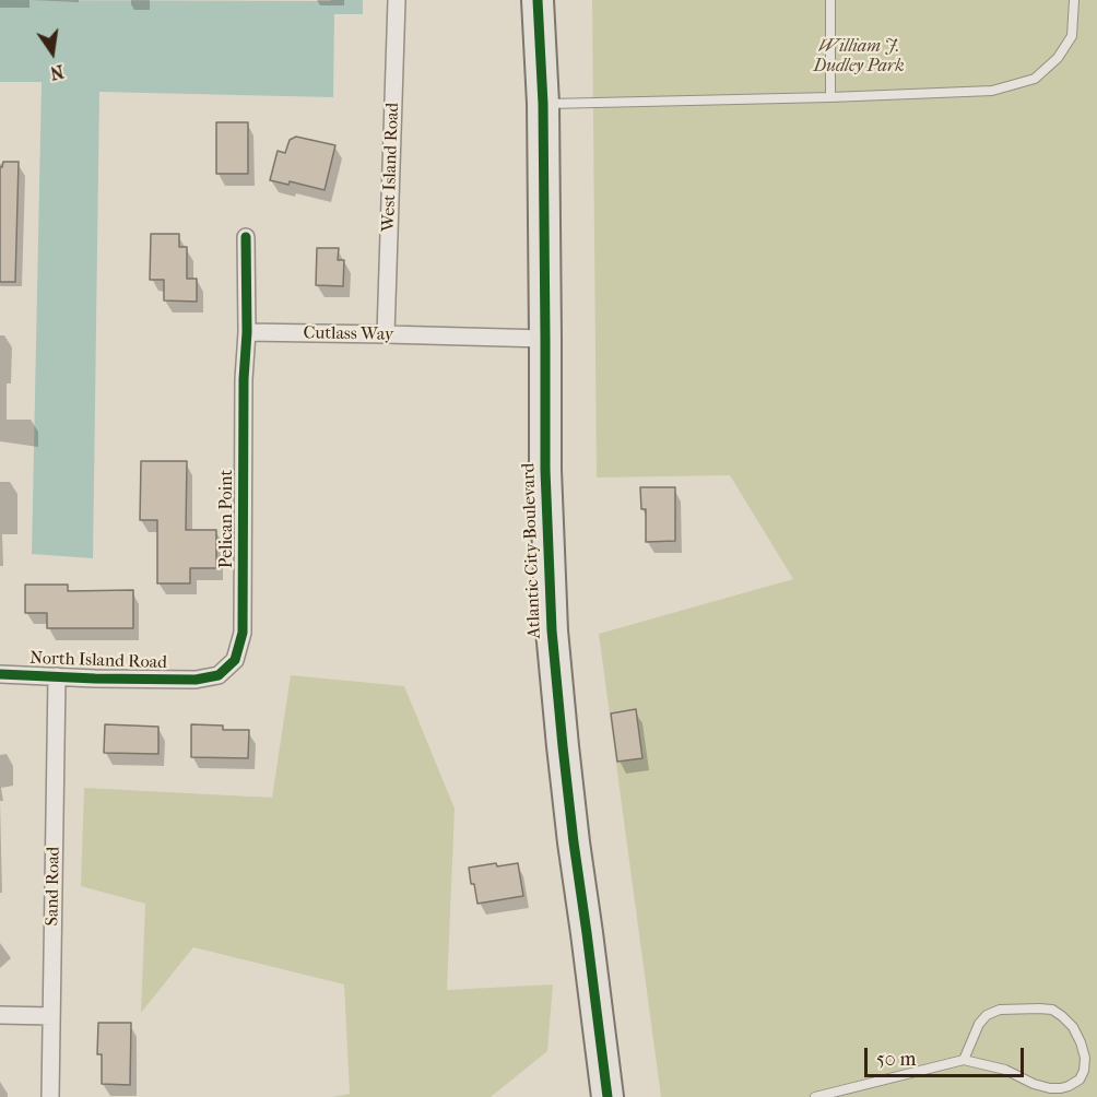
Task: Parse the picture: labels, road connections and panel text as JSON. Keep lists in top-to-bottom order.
{
  "streets": {
    "highway": ["Atlantic City Boulevard"],
    "street": [
      "West Island Road",
      "Cutlass Way",
      "Pelican Point",
      "North Island Road",
      "Sand Road"
    ]
  },
  "crossings": [
    ["West Island Road", "Cutlass Way"],
    ["Cutlass Way", "Pelican Point"],
    ["Cutlass Way", "Atlantic City Boulevard"],
    ["Pelican Point", "North Island Road"],
    ["North Island Road", "Sand Road"]
  ],
  "parks": ["William J. Dudley Park"],
  "scale_bar": "50 m",
  "north": "bottom"
}
